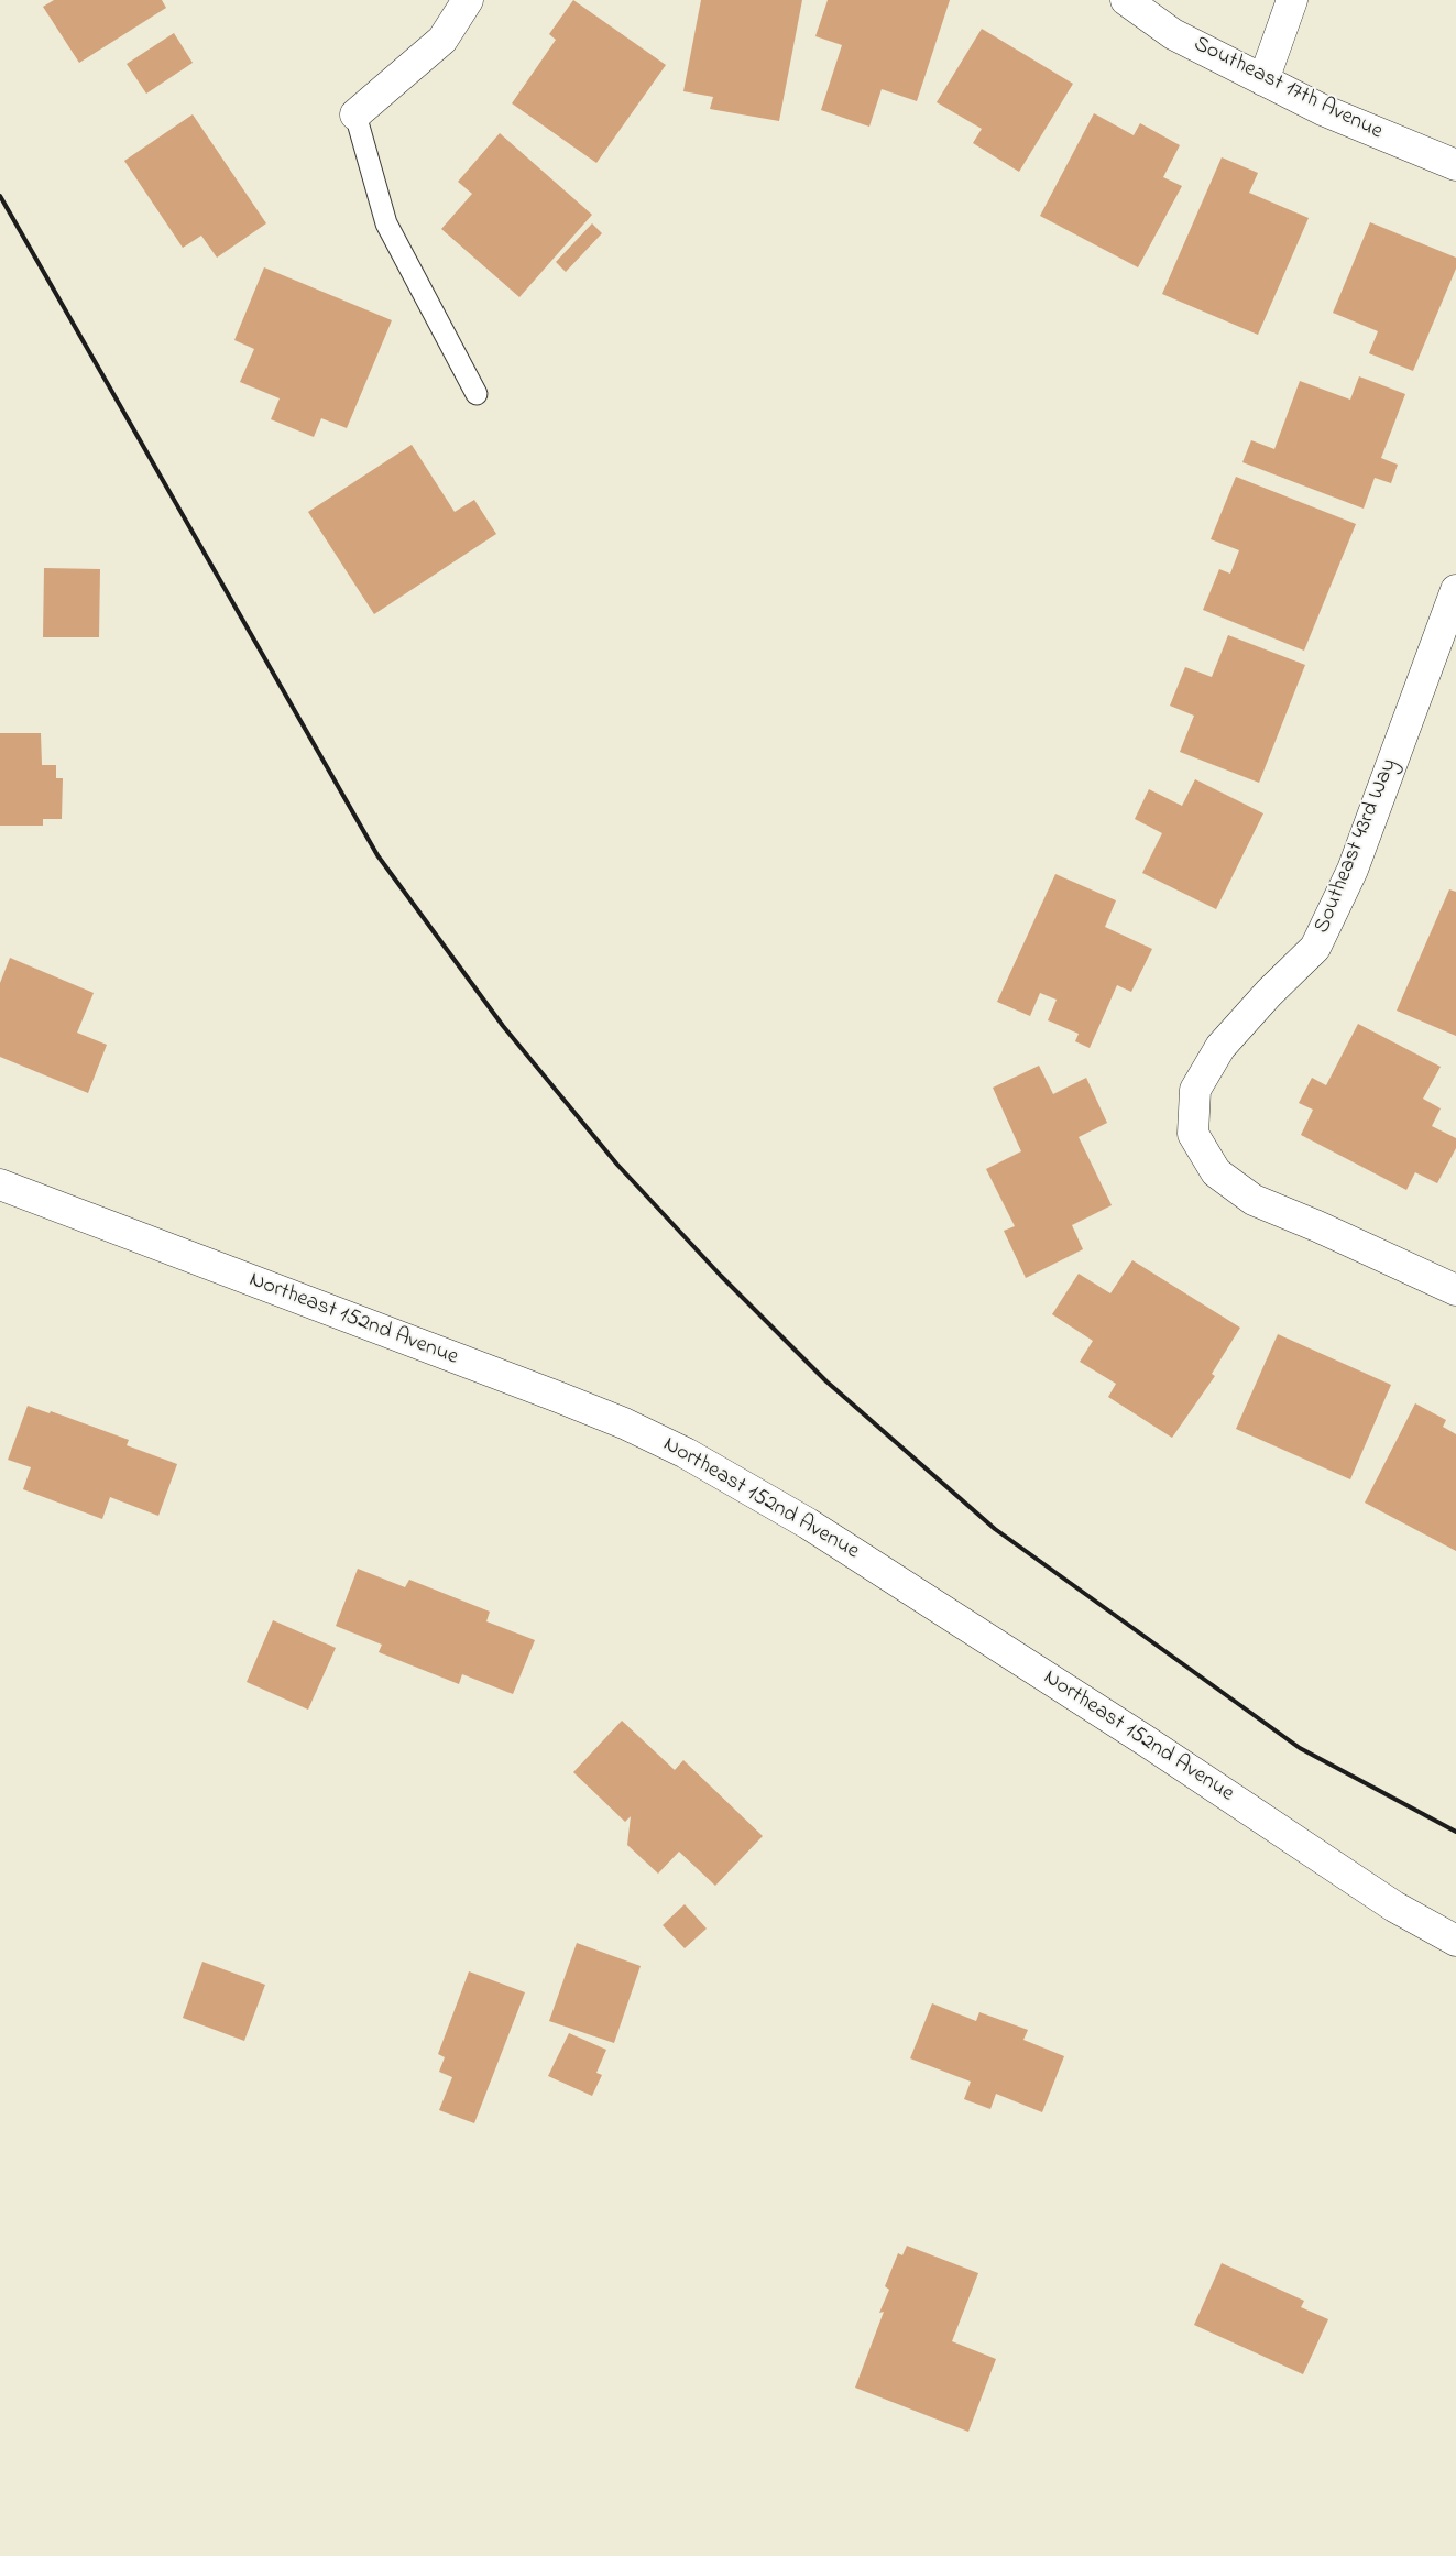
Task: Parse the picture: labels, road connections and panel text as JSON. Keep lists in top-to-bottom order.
{
  "streets": {
    "street": ["Southeast 17th Avenue", "Southeast 43rd Way", "Northeast 152nd Avenue"]
  }
}
